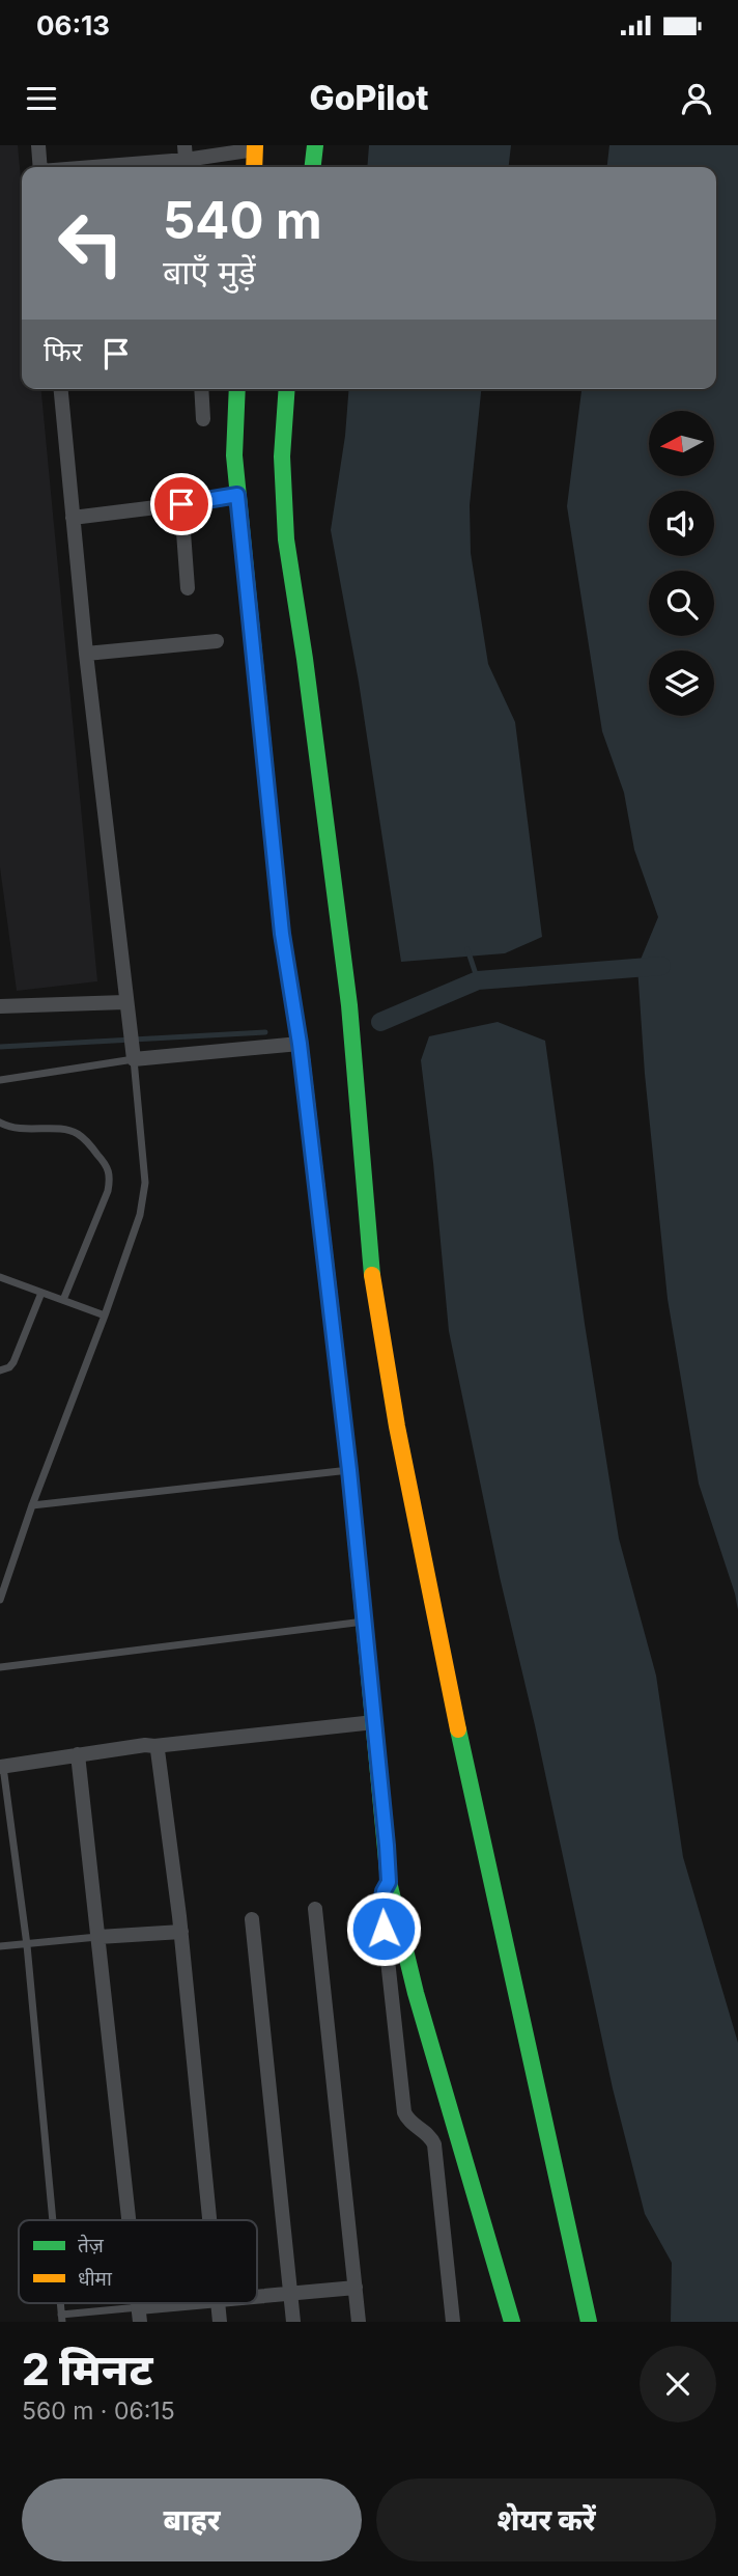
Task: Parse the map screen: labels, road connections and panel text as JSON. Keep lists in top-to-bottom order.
{
  "legend": ["तेज़", "धीमा"],
  "north": "left",
  "page": {
    "status": "06:13",
    "header": "GoPilot",
    "turn": ["540 m", "बाएँ मुड़ें"],
    "then": "फिर",
    "heading": ["2 मिनट", "560 m · 06:15"],
    "buttons": ["बाहर", "शेयर करें"]
  }
}
